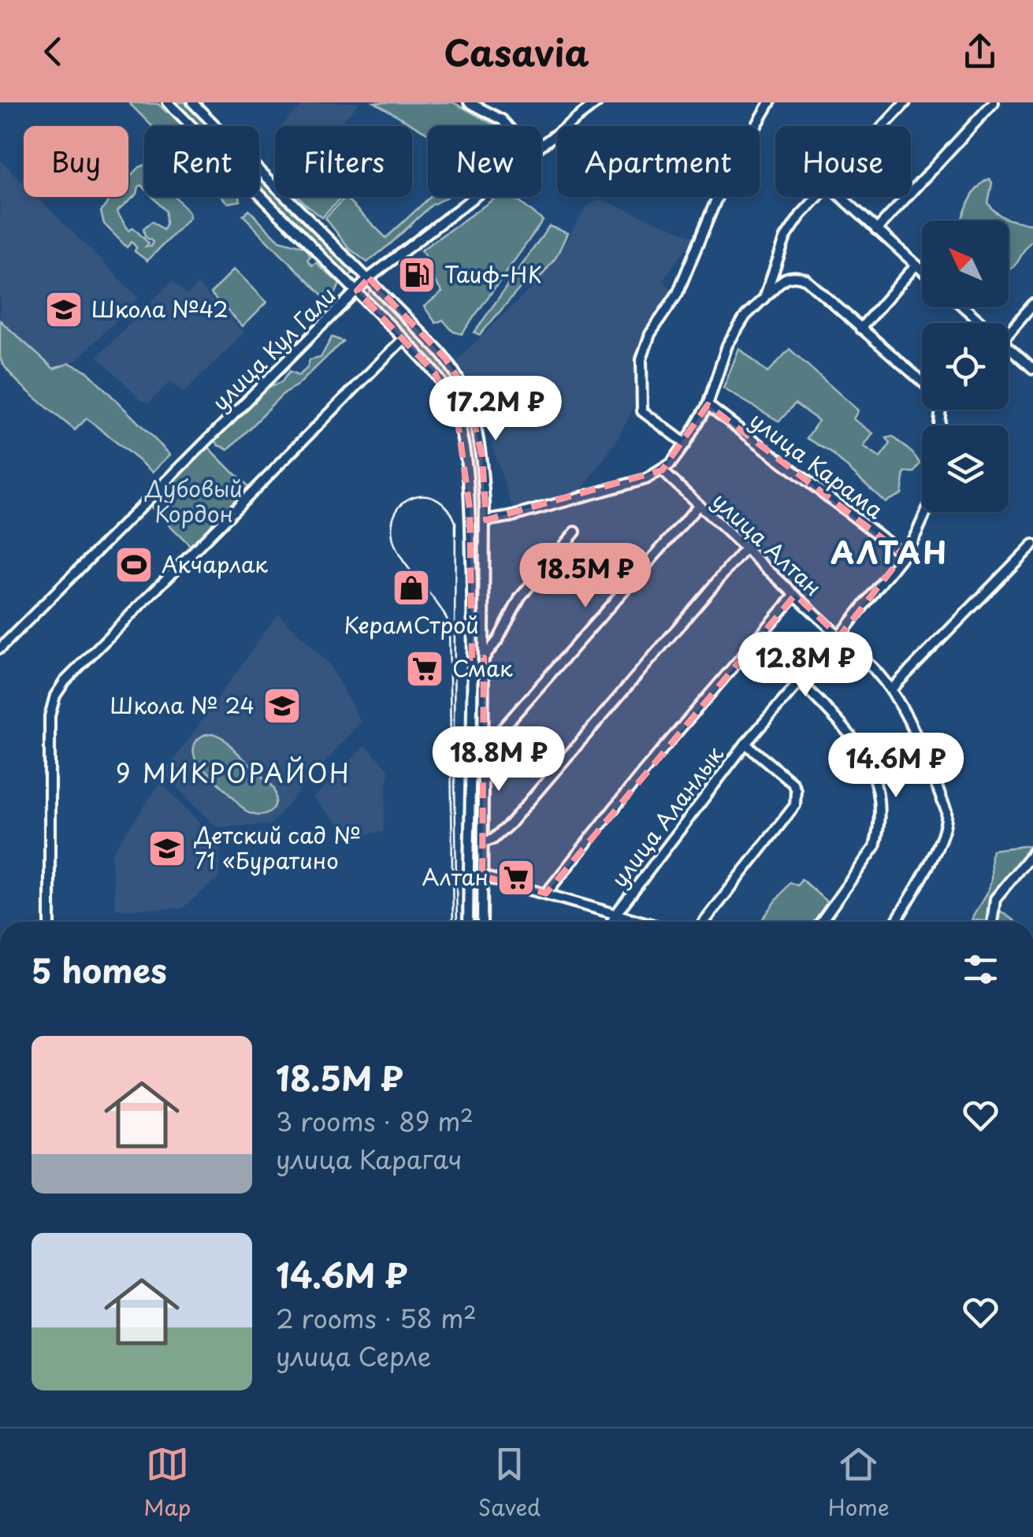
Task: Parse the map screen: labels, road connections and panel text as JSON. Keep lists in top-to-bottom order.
{
  "streets": {
    "street": [
      "улица Кул Гали",
      "улица Карама",
      "улица Алтан",
      "улица Аланлык"
    ]
  },
  "crossings": [
    ["улица Карама", "улица Аланлык"],
    ["улица Алтан", "улица Аланлык"]
  ],
  "districts": ["АЛТАН", "9 МИКРОРАЙОН"],
  "parks": ["Дубовый Кордон"],
  "places": {
    "fuel station": ["Таиф-НК"],
    "school or university": ["Школа №42", "Школа № 24", "Детский сад № 71 «Буратино"],
    "sports": ["Акчарлак"],
    "shop": ["КерамСтрой"],
    "supermarket": ["Смак", "Алтан"]
  },
  "north": "top left",
  "page": {
    "header": "Casavia",
    "chip": [
      "Buy",
      "Rent",
      "Filters",
      "New",
      "Apartment",
      "House"
    ],
    "price": [
      "17.2M ₽",
      "18.5M ₽",
      "12.8M ₽",
      "18.8M ₽",
      "14.6M ₽"
    ],
    "heading": "5 homes",
    "list": [
      {
        "name": "18.5M ₽",
        "note": "3 rooms · 89 m² · улица Карагач"
      },
      {
        "name": "14.6M ₽",
        "note": "2 rooms · 58 m² · улица Серле"
      }
    ],
    "tabs": ["Map", "Saved", "Home"]
  }
}
